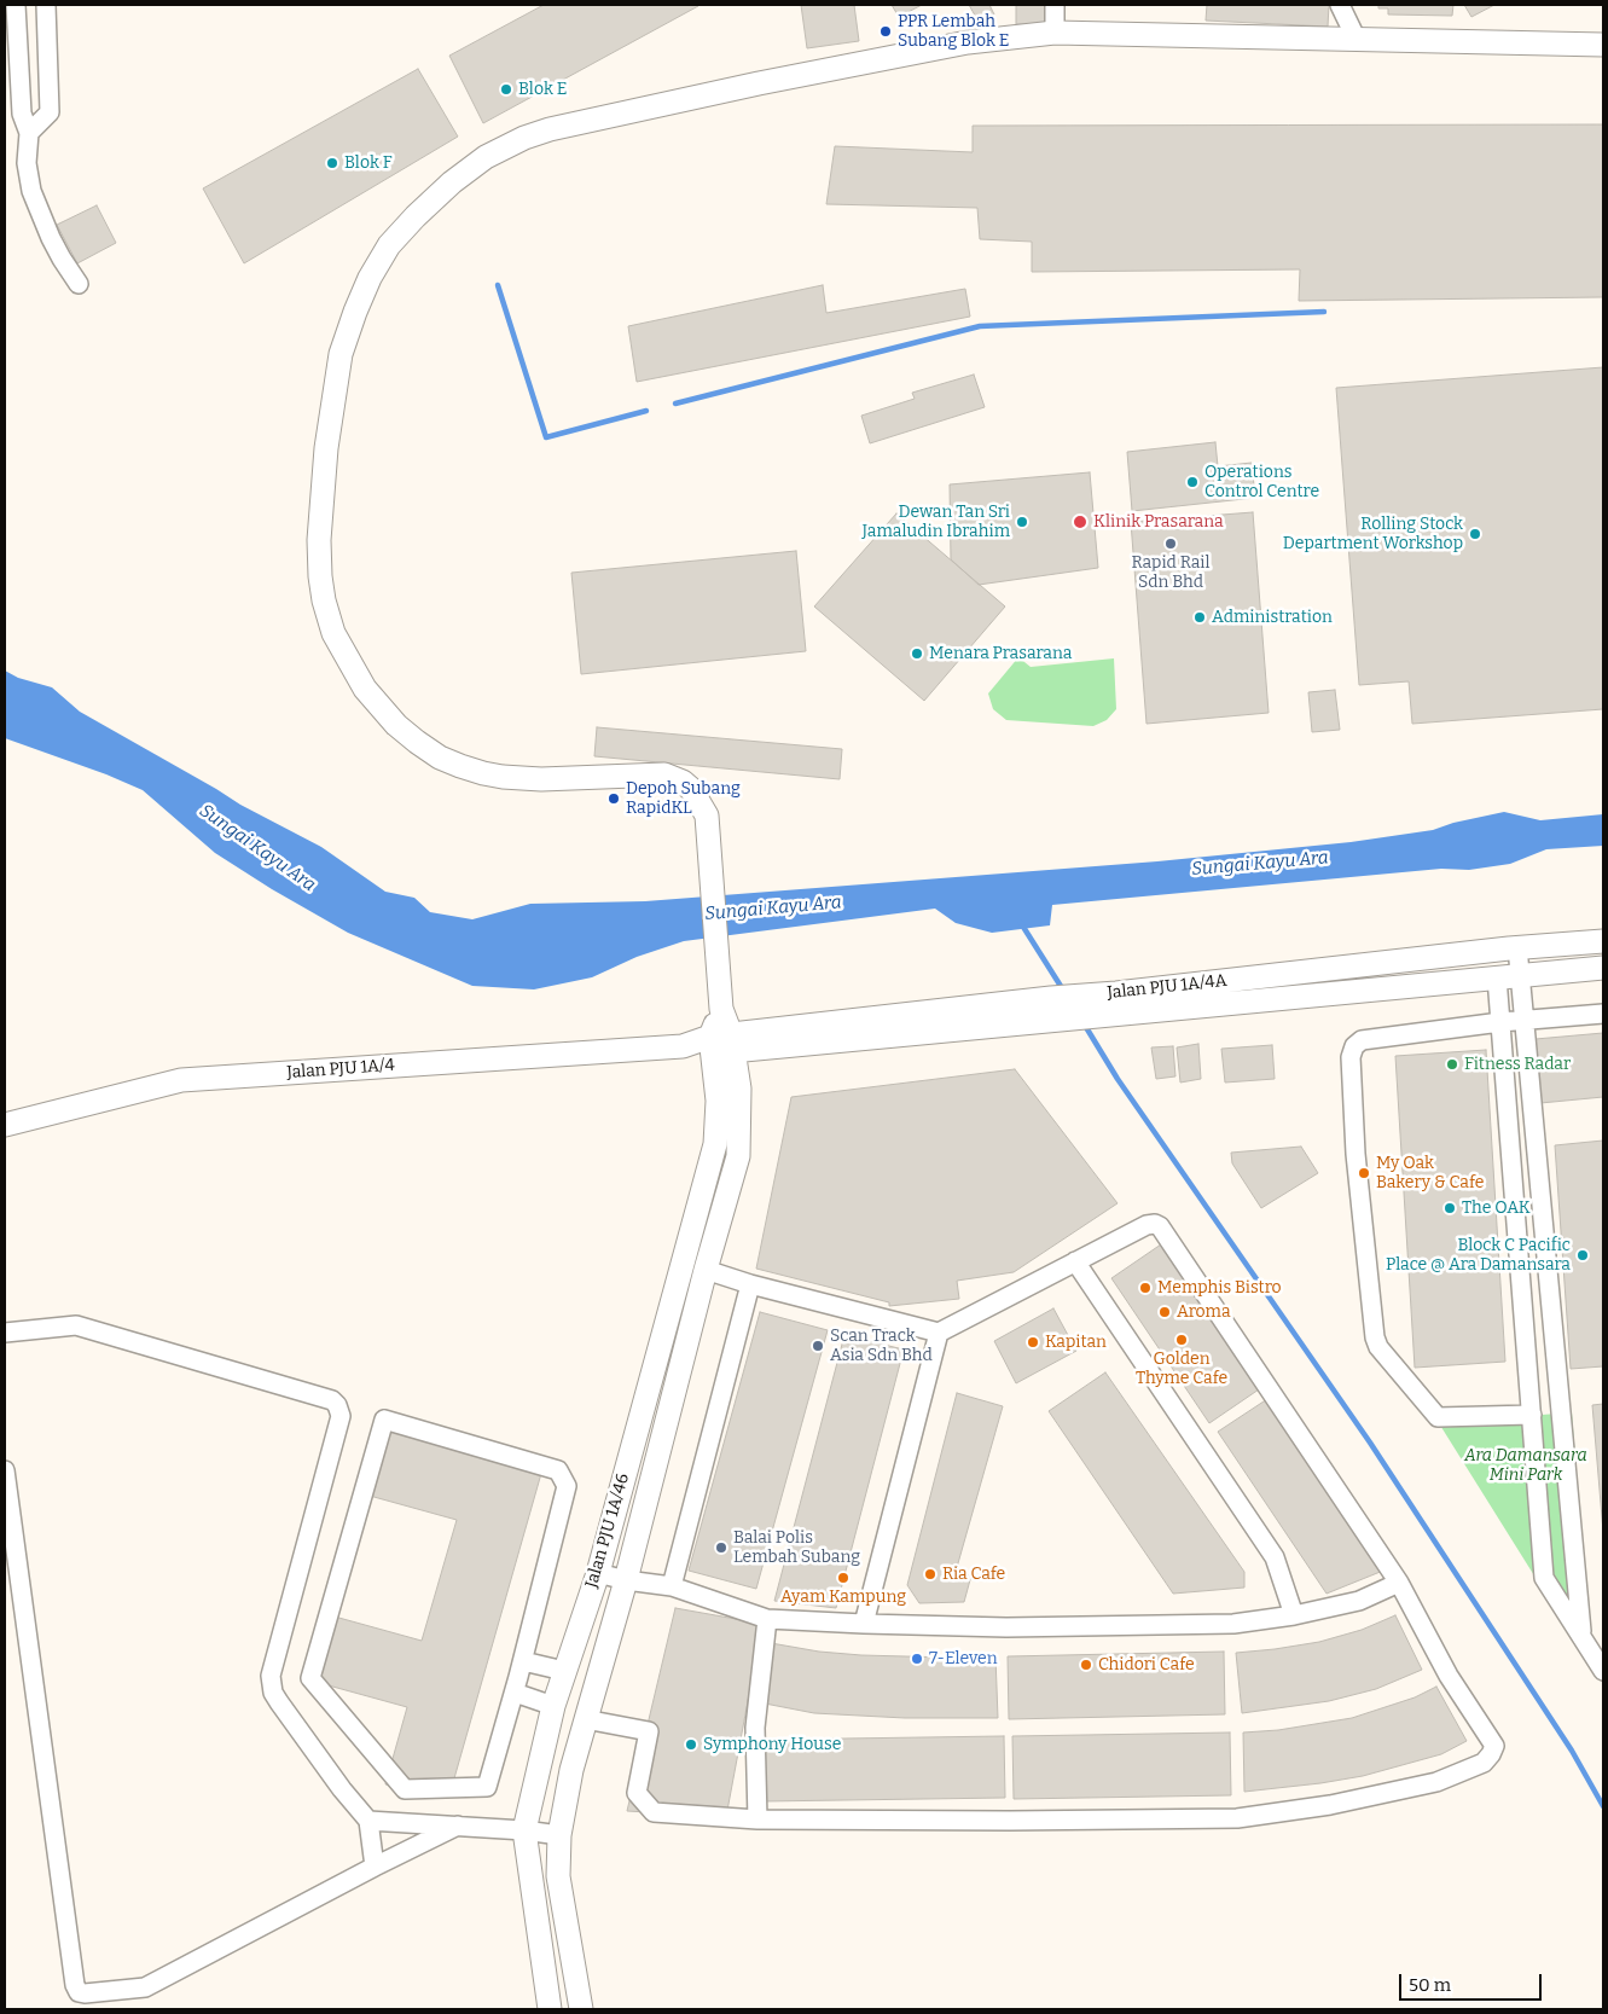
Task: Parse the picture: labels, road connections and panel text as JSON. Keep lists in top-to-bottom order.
{
  "streets": {
    "street": ["Jalan PJU 1A/4A", "Jalan PJU 1A/4", "Jalan PJU 1A/46"]
  },
  "crossings": [
    ["Jalan PJU 1A/4A", "Jalan PJU 1A/4"],
    ["Jalan PJU 1A/4A", "Jalan PJU 1A/46"],
    ["Jalan PJU 1A/4", "Jalan PJU 1A/46"]
  ],
  "water": ["Sungai Kayu Ara"],
  "parks": ["Ara Damansara Mini Park"],
  "places": [
    "PPR Lembah Subang Blok E",
    "Blok E",
    "Blok F",
    "Operations Control Centre",
    "Dewan Tan Sri Jamaludin Ibrahim",
    "Klinik Prasarana",
    "Rolling Stock Department Workshop",
    "Rapid Rail Sdn Bhd",
    "Administration",
    "Menara Prasarana",
    "Depoh Subang RapidKL",
    "Fitness Radar",
    "My Oak Bakery & Cafe",
    "The OAK",
    "Block C Pacific Place @ Ara Damansara",
    "Memphis Bistro",
    "Aroma",
    "Golden Thyme Cafe",
    "Kapitan",
    "Scan Track Asia Sdn Bhd",
    "Balai Polis Lembah Subang",
    "Ria Cafe",
    "Ayam Kampung",
    "7-Eleven",
    "Chidori Cafe",
    "Symphony House"
  ],
  "scale_bar": "50 m"
}
